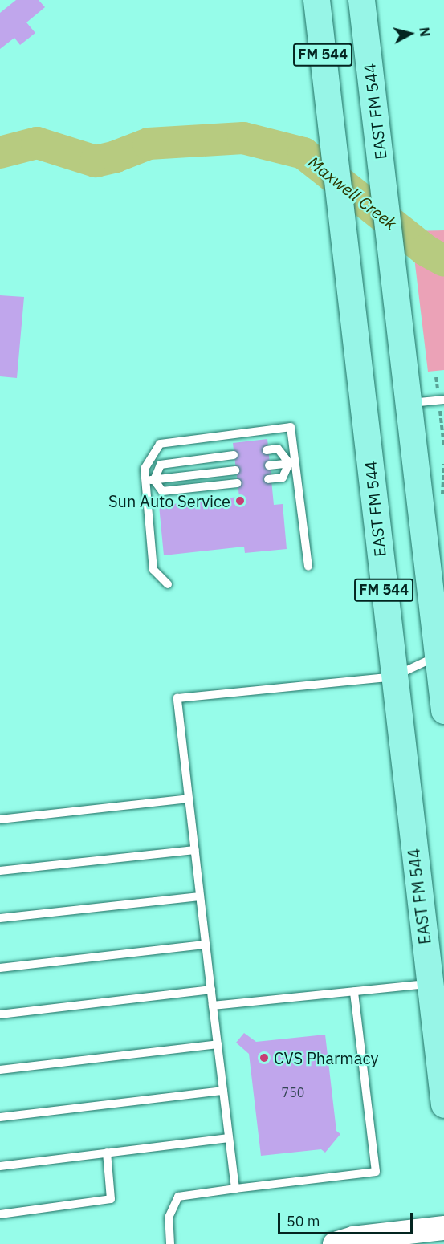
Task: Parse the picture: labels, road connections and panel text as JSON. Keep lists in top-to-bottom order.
{
  "streets": {
    "main road": ["FM 544", "EAST FM 544"]
  },
  "water": ["Maxwell Creek"],
  "places": ["Sun Auto Service", "CVS Pharmacy"],
  "house_numbers": ["750"],
  "scale_bar": "50 m",
  "north": "right"
}
